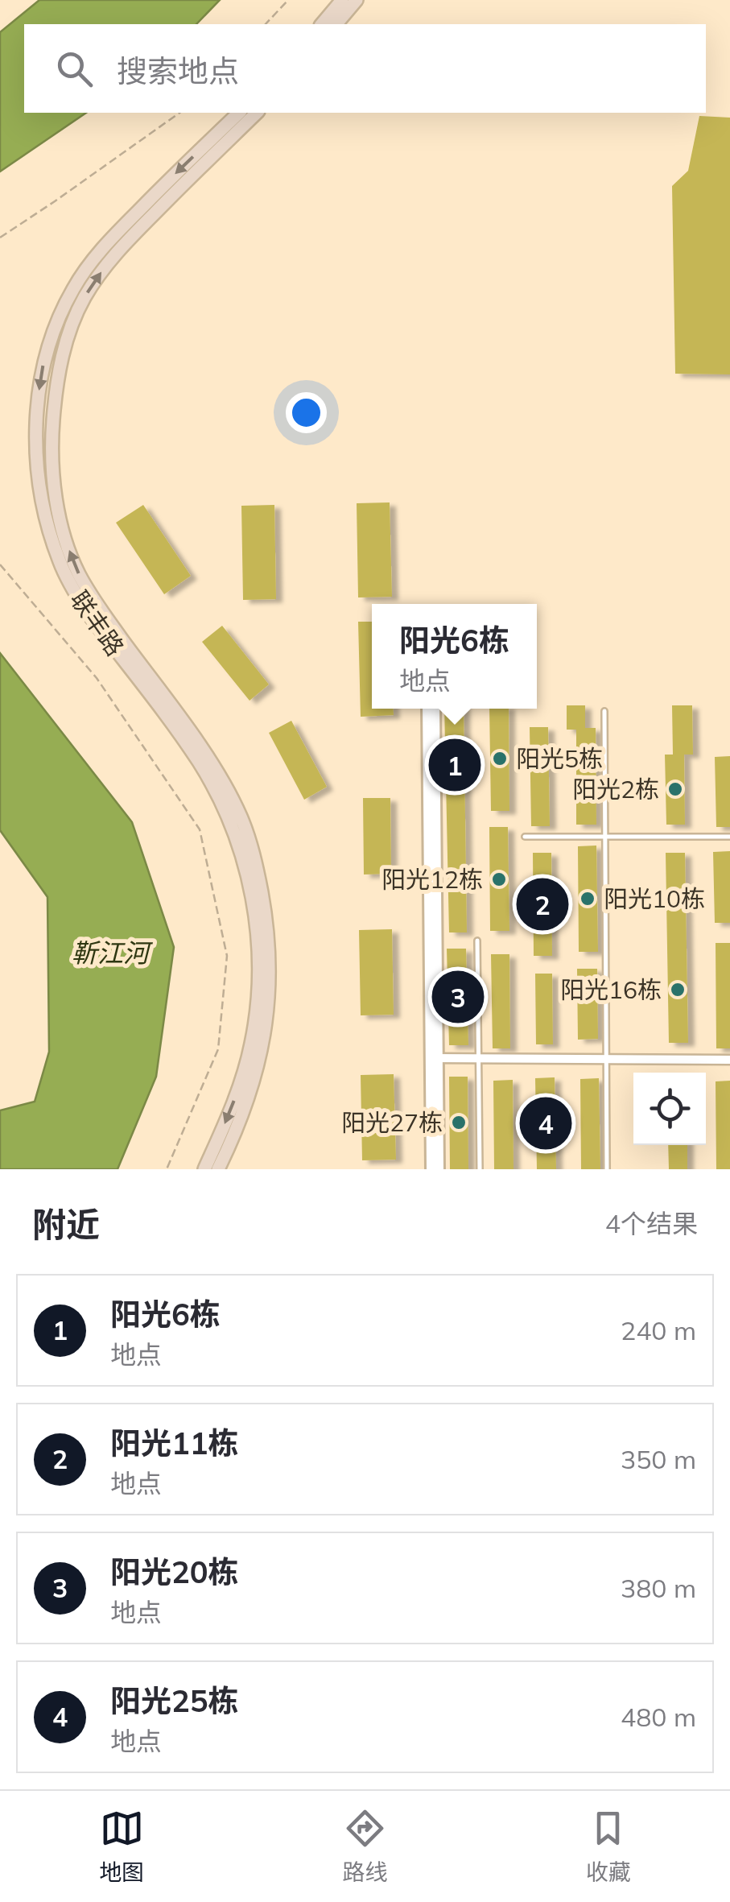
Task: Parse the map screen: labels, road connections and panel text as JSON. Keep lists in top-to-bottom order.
{
  "streets": {
    "main road": ["联丰路"]
  },
  "water": ["靳江河"],
  "places": [
    "阳光5栋",
    "阳光2栋",
    "阳光12栋",
    "阳光10栋",
    "阳光16栋",
    "阳光27栋"
  ],
  "page": {
    "search": "搜索地点",
    "popup": ["阳光6栋", "地点"],
    "pins": [
      "1",
      "2",
      "3",
      "4"
    ],
    "heading": ["附近", "4个结果"],
    "list": [
      {
        "mark": "1",
        "name": "阳光6栋",
        "note": "地点",
        "value": "240 m"
      },
      {
        "mark": "2",
        "name": "阳光11栋",
        "note": "地点",
        "value": "350 m"
      },
      {
        "mark": "3",
        "name": "阳光20栋",
        "note": "地点",
        "value": "380 m"
      },
      {
        "mark": "4",
        "name": "阳光25栋",
        "note": "地点",
        "value": "480 m"
      }
    ],
    "nav": ["地图", "路线", "收藏"]
  }
}
